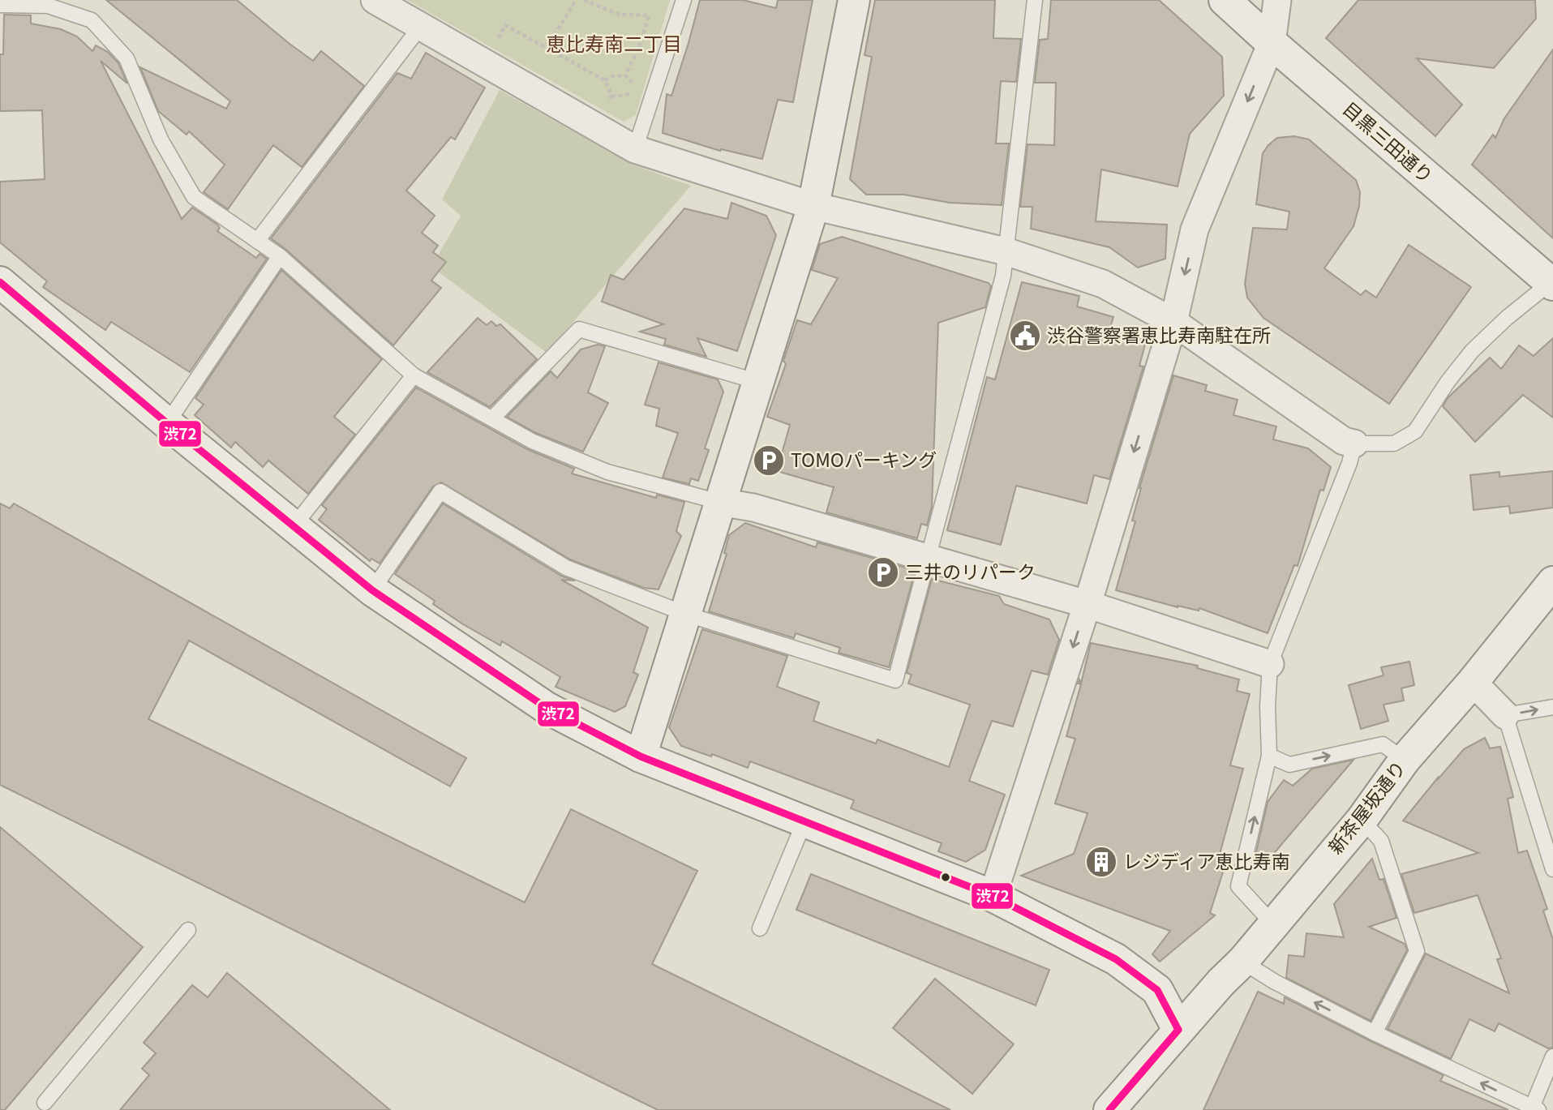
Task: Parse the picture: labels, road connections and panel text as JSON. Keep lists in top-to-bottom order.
{
  "streets": {
    "street": ["目黒三田通り", "新茶屋坂通り"]
  },
  "districts": ["恵比寿南二丁目"],
  "places": {
    "public building": ["渋谷警察署恵比寿南駐在所"],
    "parking": ["TOMOパーキング", "三井のリパーク"],
    "building": ["レジディア恵比寿南"]
  },
  "lines": ["transit line 渋72"]
}
